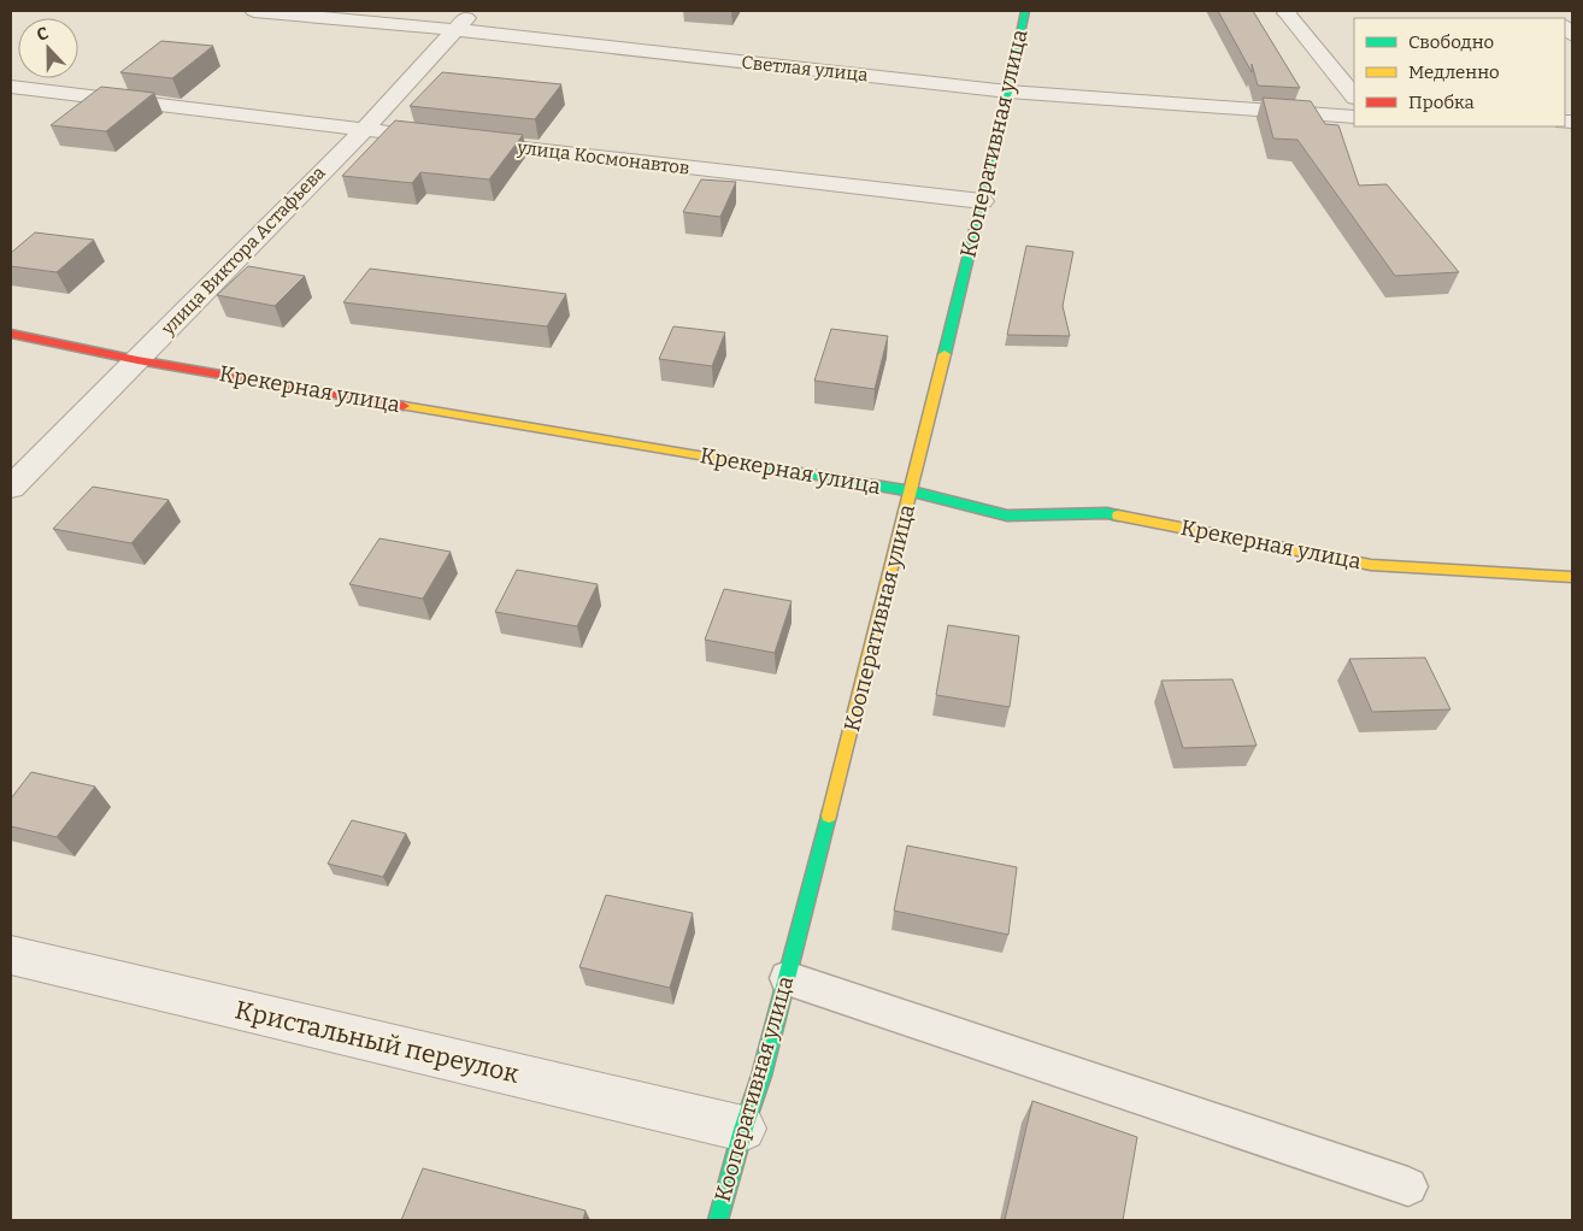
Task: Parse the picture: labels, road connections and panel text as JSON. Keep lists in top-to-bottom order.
{
  "streets": {
    "street": [
      "Светлая улица",
      "Кооперативная улица",
      "улица Космонавтов",
      "улица Виктора Астафьева",
      "Крекерная улица",
      "Кристальный переулок"
    ]
  },
  "crossings": [
    ["Светлая улица", "Кооперативная улица"],
    ["Светлая улица", "улица Виктора Астафьева"],
    ["Кооперативная улица", "улица Космонавтов"],
    ["Кооперативная улица", "Крекерная улица"],
    ["Кооперативная улица", "Кристальный переулок"],
    ["улица Космонавтов", "улица Виктора Астафьева"],
    ["улица Виктора Астафьева", "Крекерная улица"]
  ],
  "legend": ["Свободно", "Медленно", "Пробка"],
  "north": "top"
}
